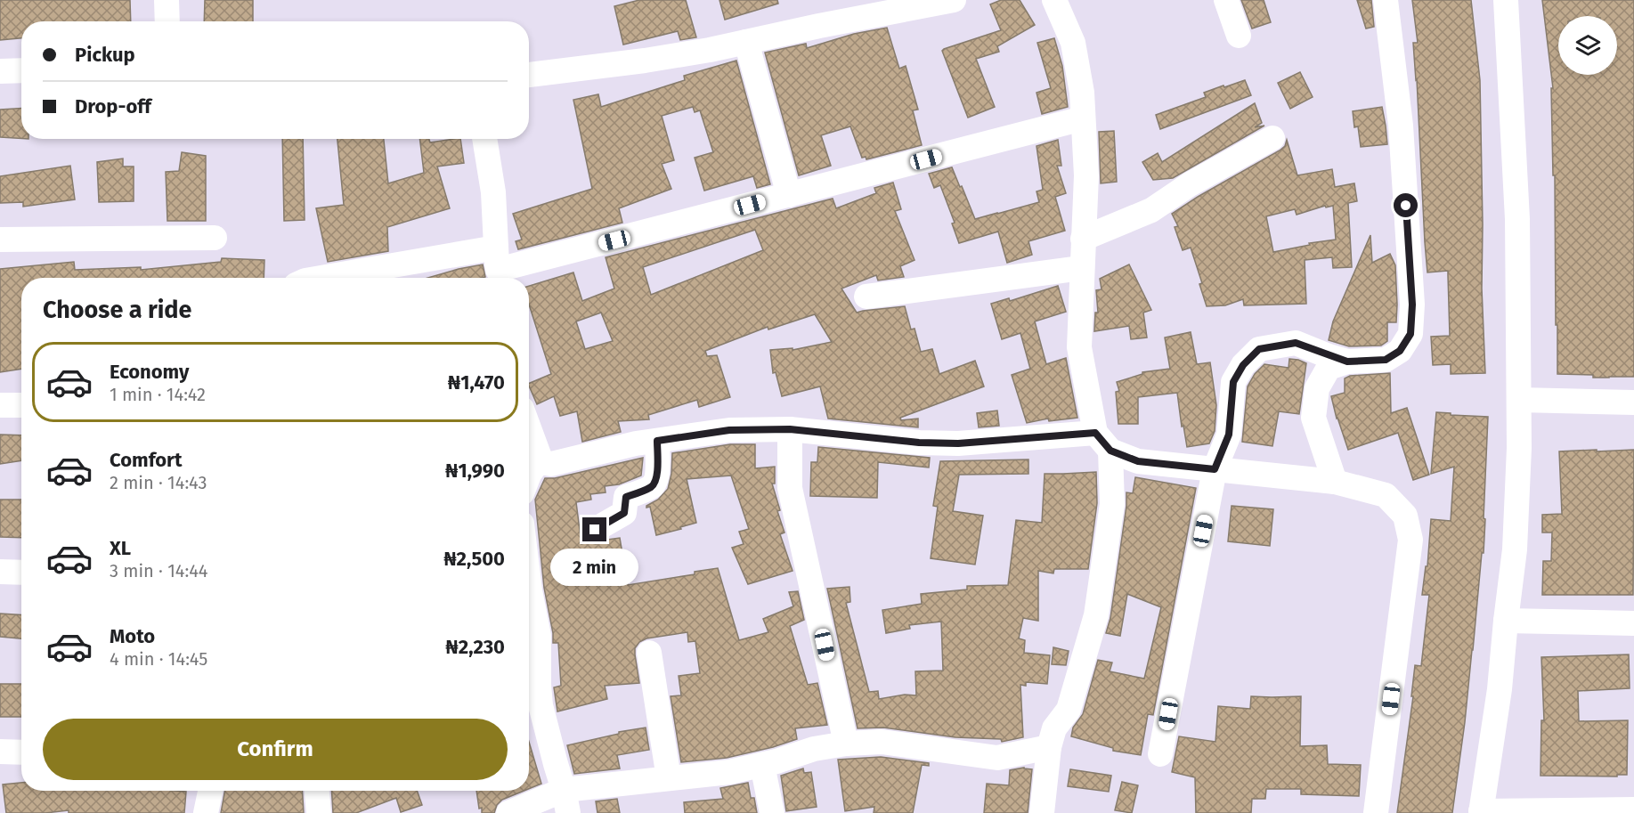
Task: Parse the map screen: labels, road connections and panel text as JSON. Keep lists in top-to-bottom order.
{
  "page": {
    "banner": ["Pickup", "Drop-off"],
    "heading": "Choose a ride",
    "list": [
      {
        "name": "Economy",
        "note": "1 min · 14:42",
        "value": "₦1,470"
      },
      {
        "name": "Comfort",
        "note": "2 min · 14:43",
        "value": "₦1,990"
      },
      {
        "name": "XL",
        "note": "3 min · 14:44",
        "value": "₦2,500"
      },
      {
        "name": "Moto",
        "note": "4 min · 14:45",
        "value": "₦2,230"
      }
    ],
    "bubble": "2 min",
    "buttons": "Confirm"
  }
}
